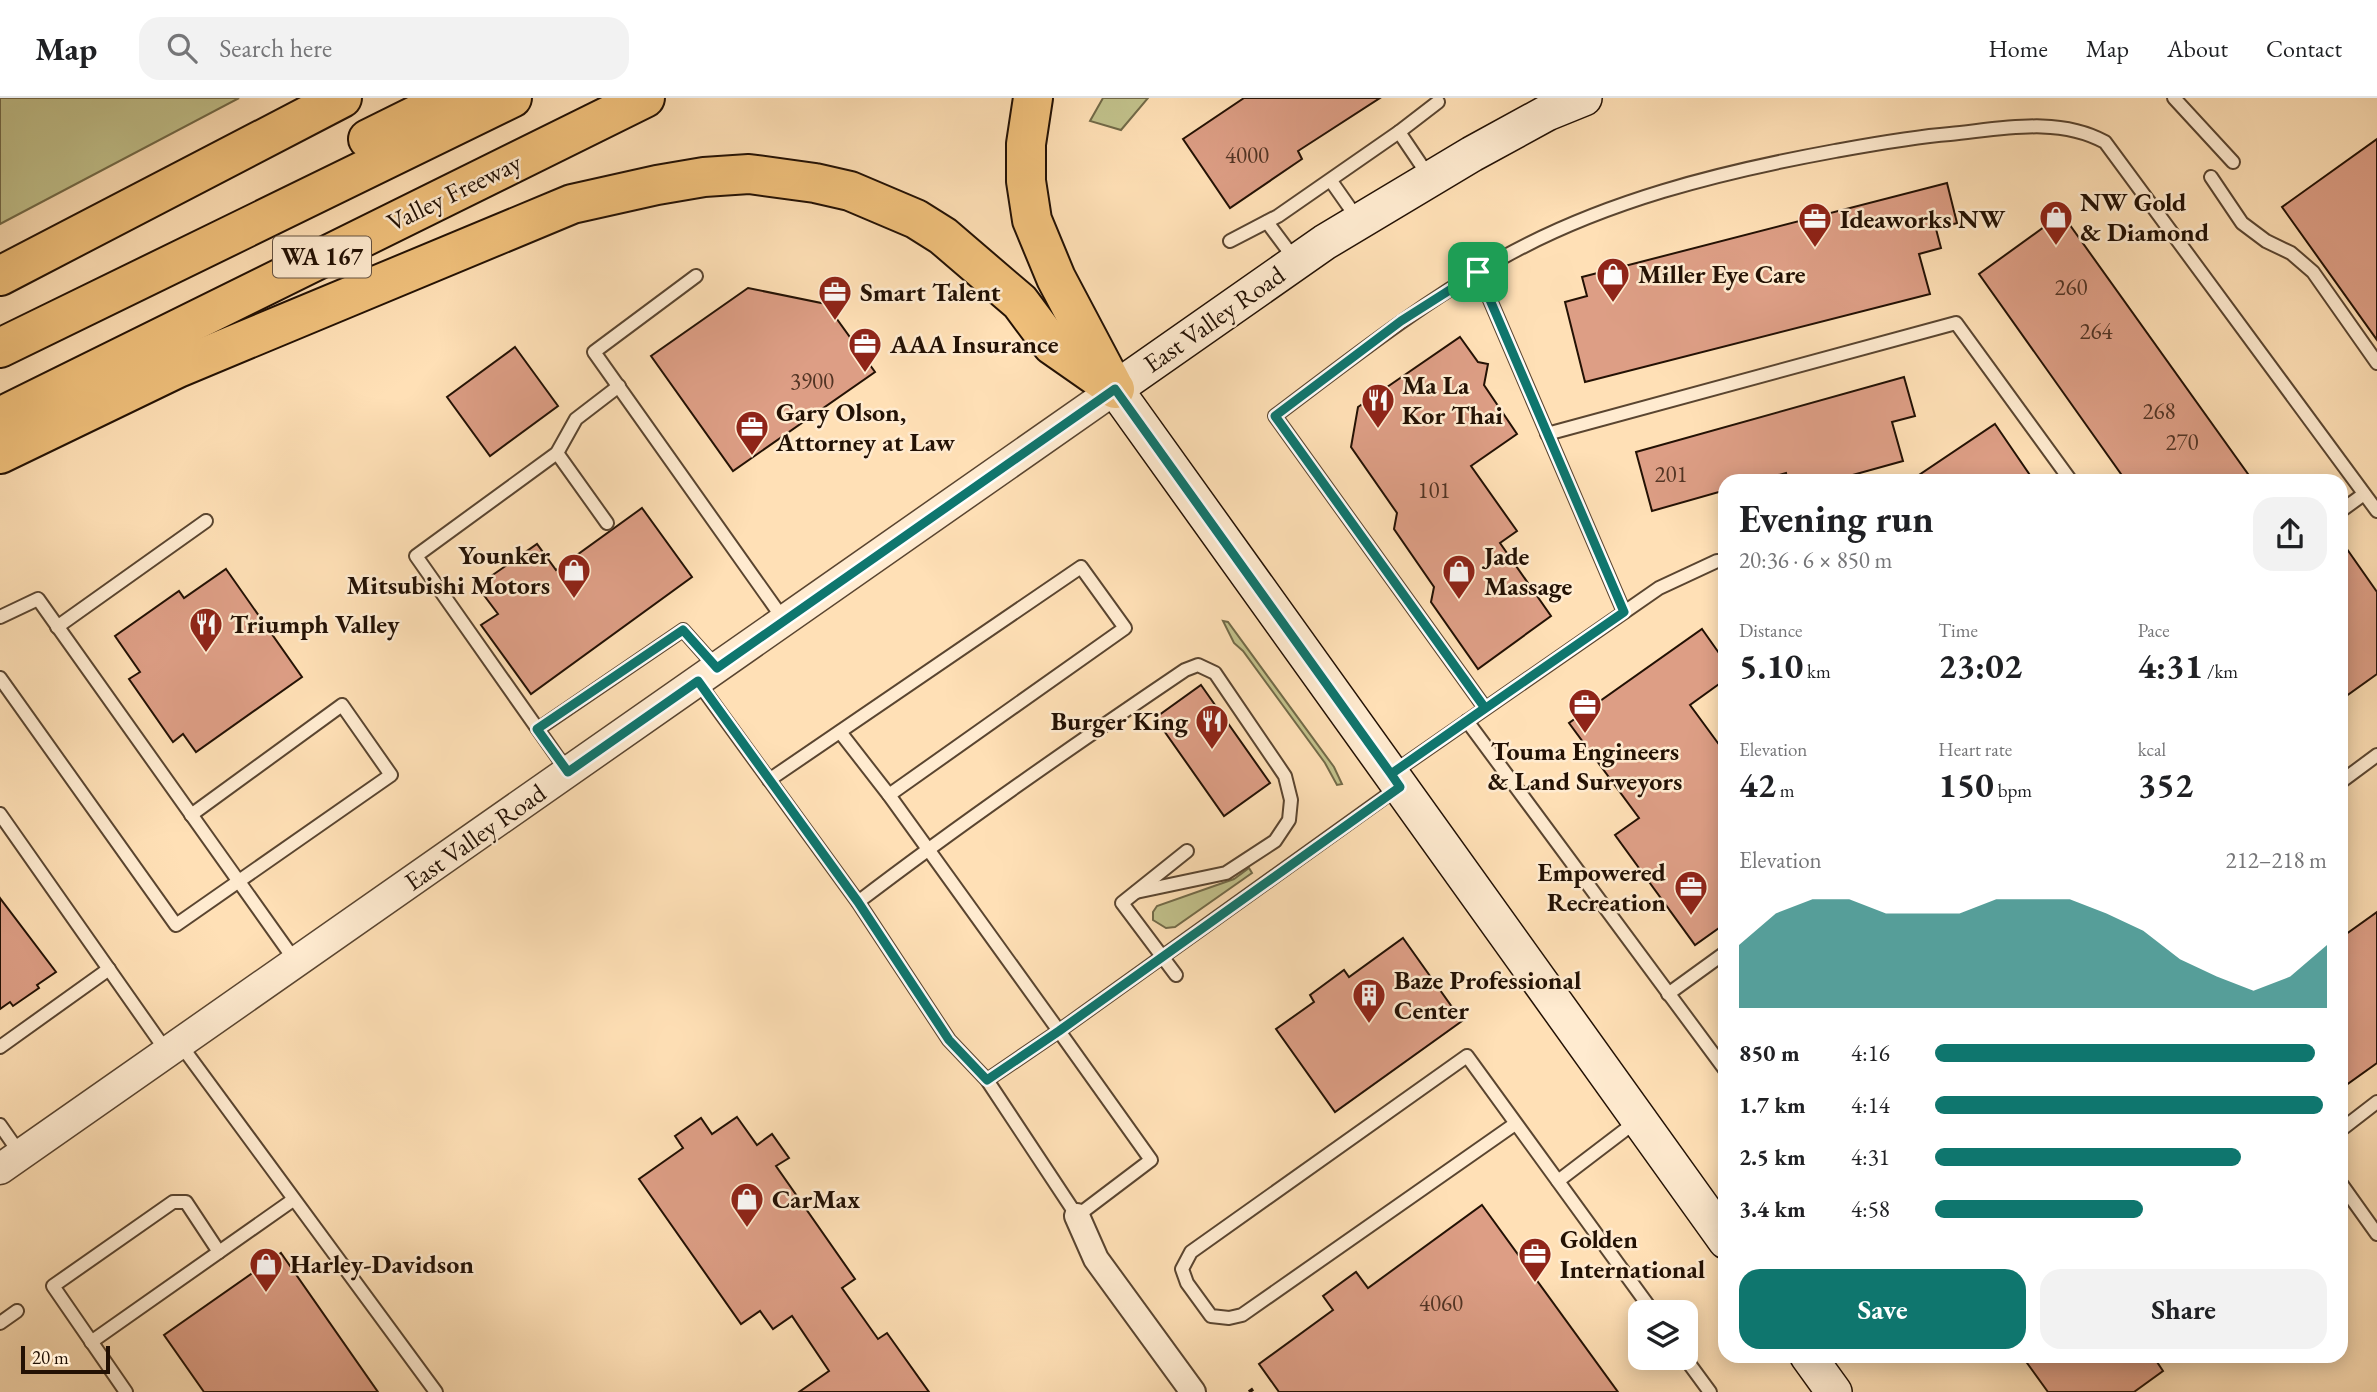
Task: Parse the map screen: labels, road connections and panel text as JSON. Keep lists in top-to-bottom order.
{
  "streets": {
    "highway": ["Valley Freeway", "WA 167"],
    "main road": ["East Valley Road"]
  },
  "places": {
    "shop": [
      "NW Gold & Diamond",
      "Miller Eye Care",
      "Younker Mitsubishi Motors",
      "Jade Massage",
      "CarMax",
      "Harley-Davidson"
    ],
    "office": [
      "Ideaworks NW",
      "Smart Talent",
      "AAA Insurance",
      "Gary Olson, Attorney at Law",
      "Touma Engineers & Land Surveyors",
      "Empowered Recreation",
      "Golden International"
    ],
    "restaurant": ["Ma La Kor Thai", "Triumph Valley", "Burger King"],
    "building": ["Baze Professional Center"]
  },
  "house_numbers": [
    "4000",
    "260",
    "264",
    "3900",
    "268",
    "270",
    "201",
    "101",
    "4060"
  ],
  "scale_bar": "20 m",
  "page": {
    "header": "Map",
    "search": "Search here",
    "nav": [
      "Home",
      "Map",
      "About",
      "Contact"
    ],
    "heading": ["Evening run", "20:36 · 6 × 850 m"],
    "stats": [
      ["Distance", "5.10 km"],
      ["Time", "23:02"],
      ["Pace", "4:31 /km"],
      ["Elevation", "42 m"],
      ["Heart rate", "150 bpm"],
      ["kcal", "352"]
    ],
    "chart": ["Elevation", "212–218 m"],
    "list": [
      {
        "name": "850 m",
        "note": "4:16"
      },
      {
        "name": "1.7 km",
        "note": "4:14"
      },
      {
        "name": "2.5 km",
        "note": "4:31"
      },
      {
        "name": "3.4 km",
        "note": "4:58"
      }
    ],
    "buttons": ["Save", "Share"],
    "scale": "20 m"
  }
}
